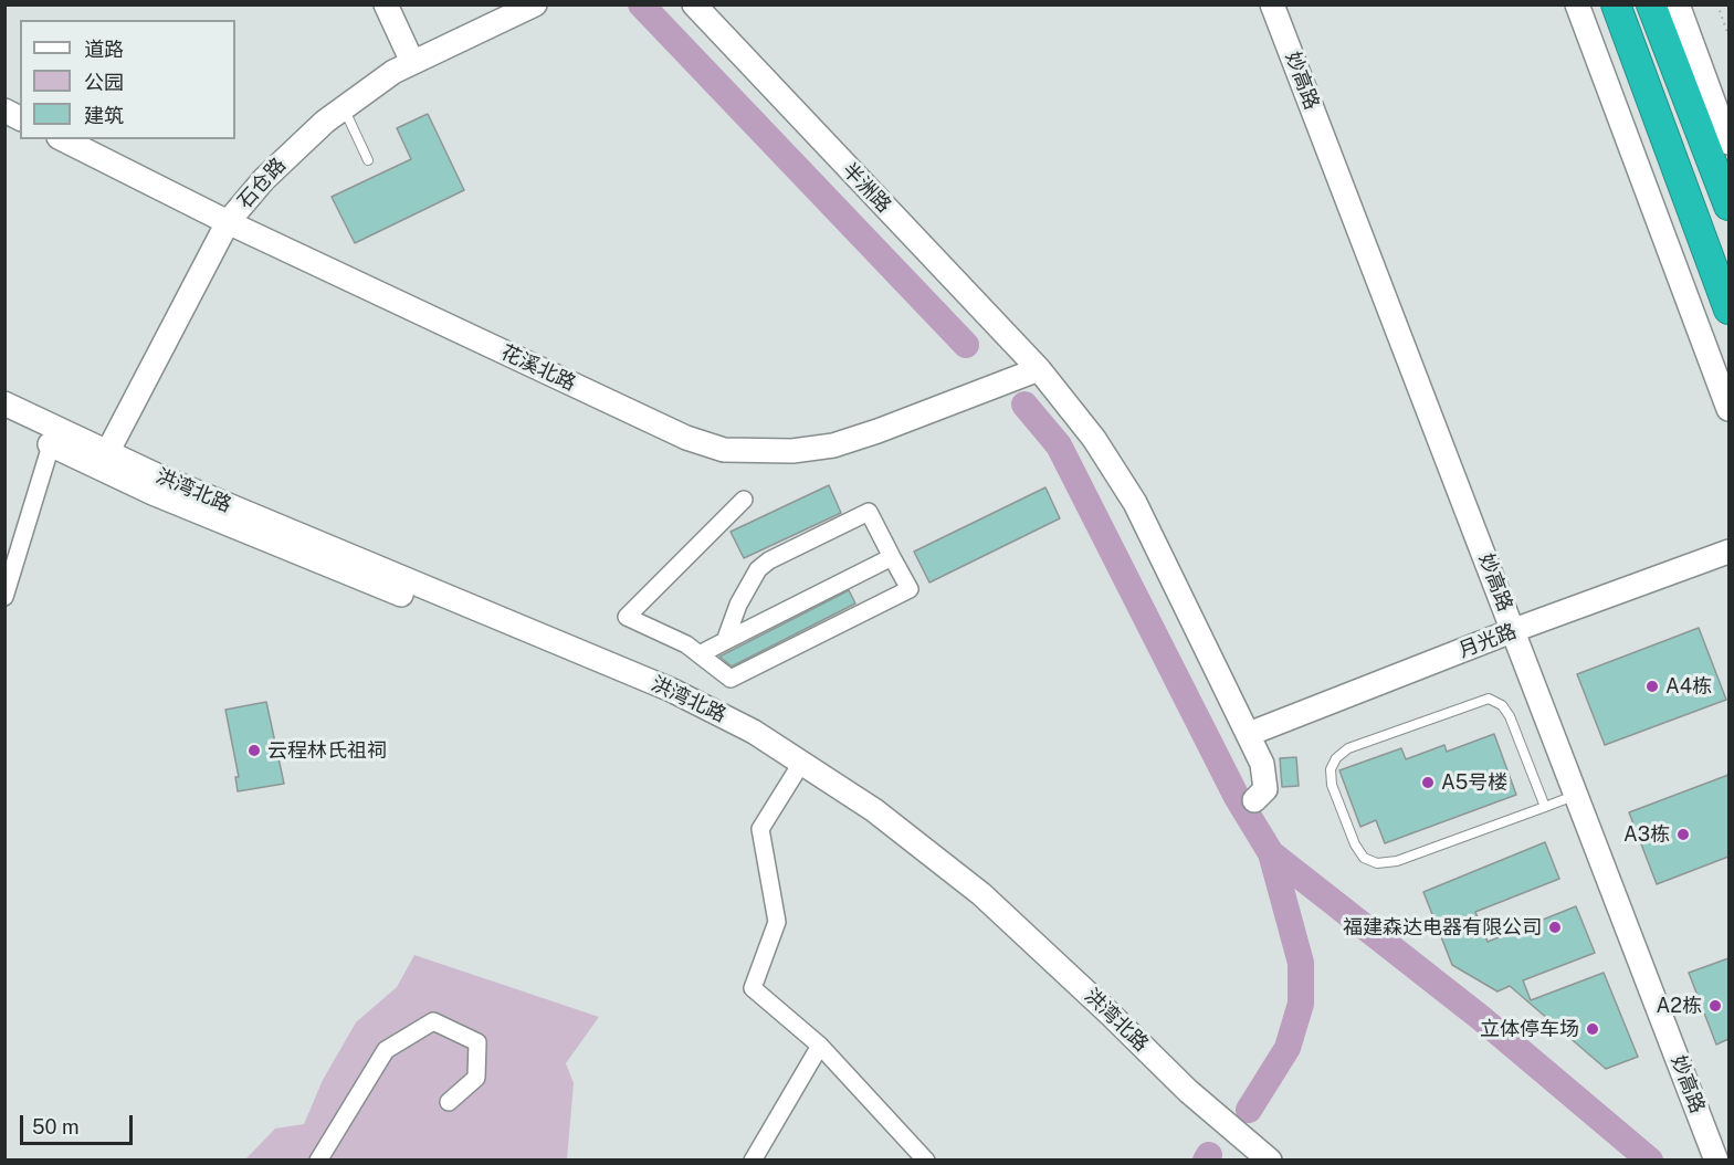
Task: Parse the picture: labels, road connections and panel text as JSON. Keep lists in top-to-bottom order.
{
  "streets": {
    "street": [
      "妙高路",
      "石仓路",
      "半洲路",
      "花溪北路",
      "洪湾北路",
      "月光路"
    ]
  },
  "crossings": [
    ["妙高路", "月光路"],
    ["石仓路", "花溪北路"],
    ["石仓路", "洪湾北路"],
    ["半洲路", "花溪北路"],
    ["半洲路", "月光路"]
  ],
  "places": [
    "A4栋",
    "云程林氏祖祠",
    "A5号楼",
    "A3栋",
    "福建森达电器有限公司",
    "A2栋",
    "立体停车场"
  ],
  "legend": ["道路", "公园", "建筑"],
  "scale_bar": "50 m"
}
